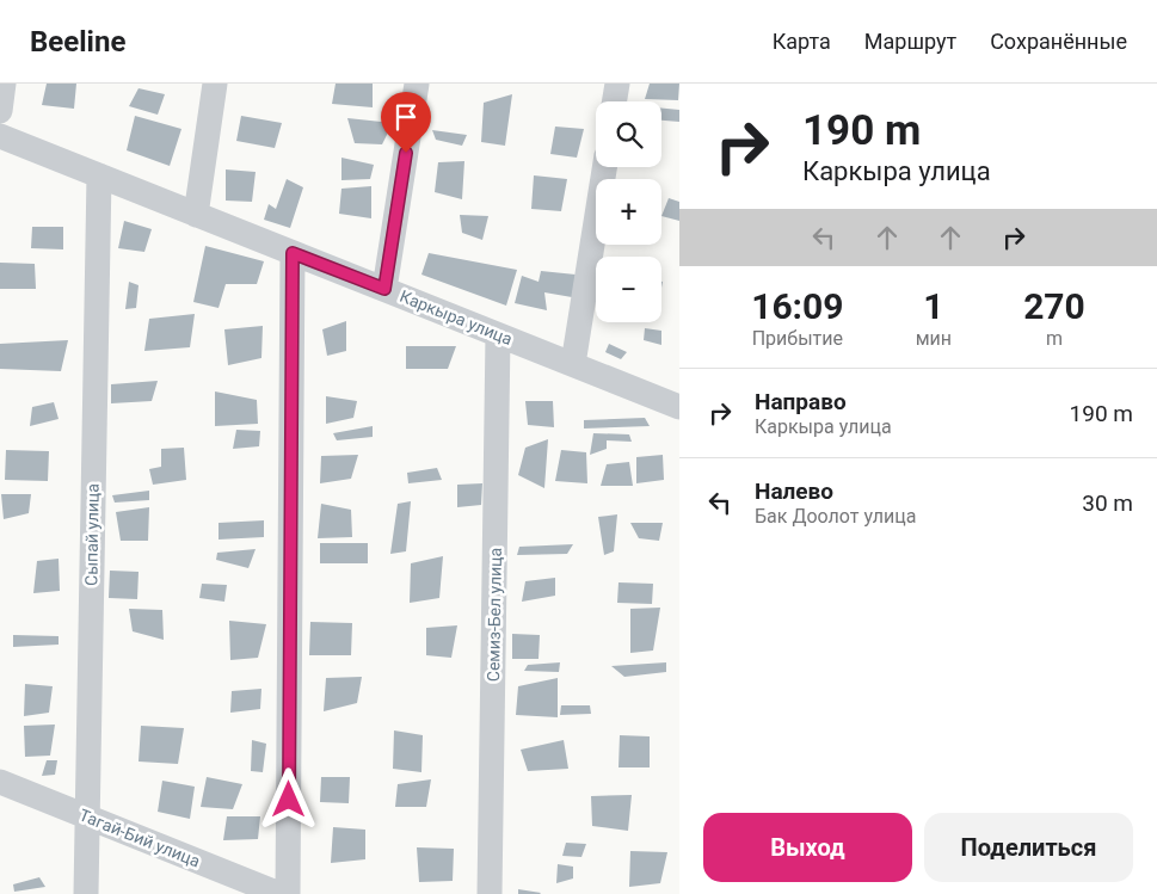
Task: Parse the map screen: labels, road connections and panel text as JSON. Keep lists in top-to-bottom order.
{
  "streets": {
    "street": [
      "Каркыра улица",
      "Сыпай улица",
      "Семиз-Бел улица",
      "Тагай-Бий улица"
    ]
  },
  "crossings": [
    ["Каркыра улица", "Сыпай улица"],
    ["Каркыра улица", "Семиз-Бел улица"],
    ["Сыпай улица", "Тагай-Бий улица"]
  ],
  "page": {
    "header": "Beeline",
    "nav": ["Карта", "Маршрут", "Сохранённые"],
    "turn": ["190 m", "Каркыра улица"],
    "map_buttons": ["+", "−"],
    "eta": [
      "16:09",
      "Прибытие",
      "1",
      "мин",
      "270",
      "m"
    ],
    "list": [
      {
        "name": "Направо",
        "note": "Каркыра улица",
        "value": "190 m"
      },
      {
        "name": "Налево",
        "note": "Бак Доолот улица",
        "value": "30 m"
      }
    ],
    "buttons": ["Выход", "Поделиться"]
  }
}
